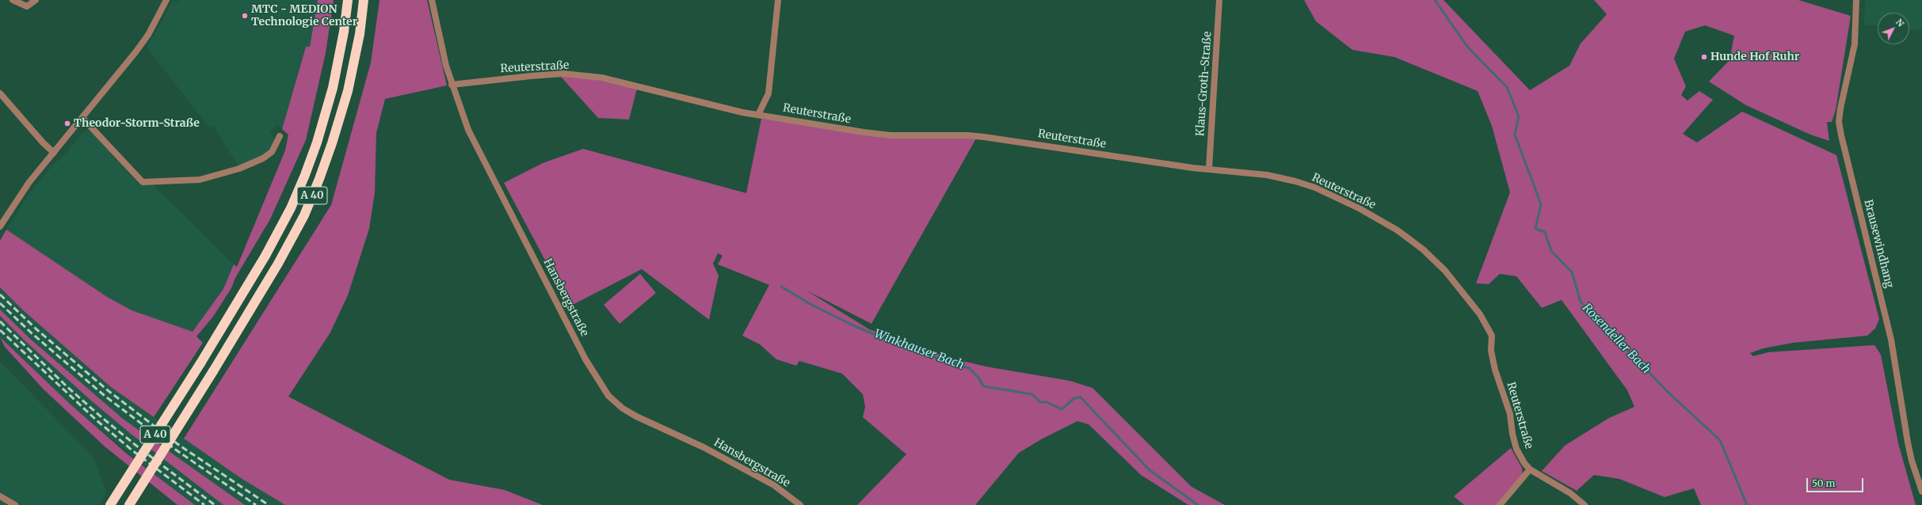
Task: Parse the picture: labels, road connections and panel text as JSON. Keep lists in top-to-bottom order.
{
  "streets": {
    "highway": ["A 40"],
    "street": [
      "Reuterstraße",
      "Klaus-Groth-Straße",
      "Brausewindhang",
      "Hansbergstraße"
    ]
  },
  "crossings": [
    ["Reuterstraße", "Klaus-Groth-Straße"],
    ["Reuterstraße", "Hansbergstraße"]
  ],
  "water": ["Rosendeller Bach", "Winkhauser Bach"],
  "places": ["MTC - MEDION Technologie Center", "Hunde Hof Ruhr", "Theodor-Storm-Straße"],
  "scale_bar": "50 m",
  "north": "top right"
}
